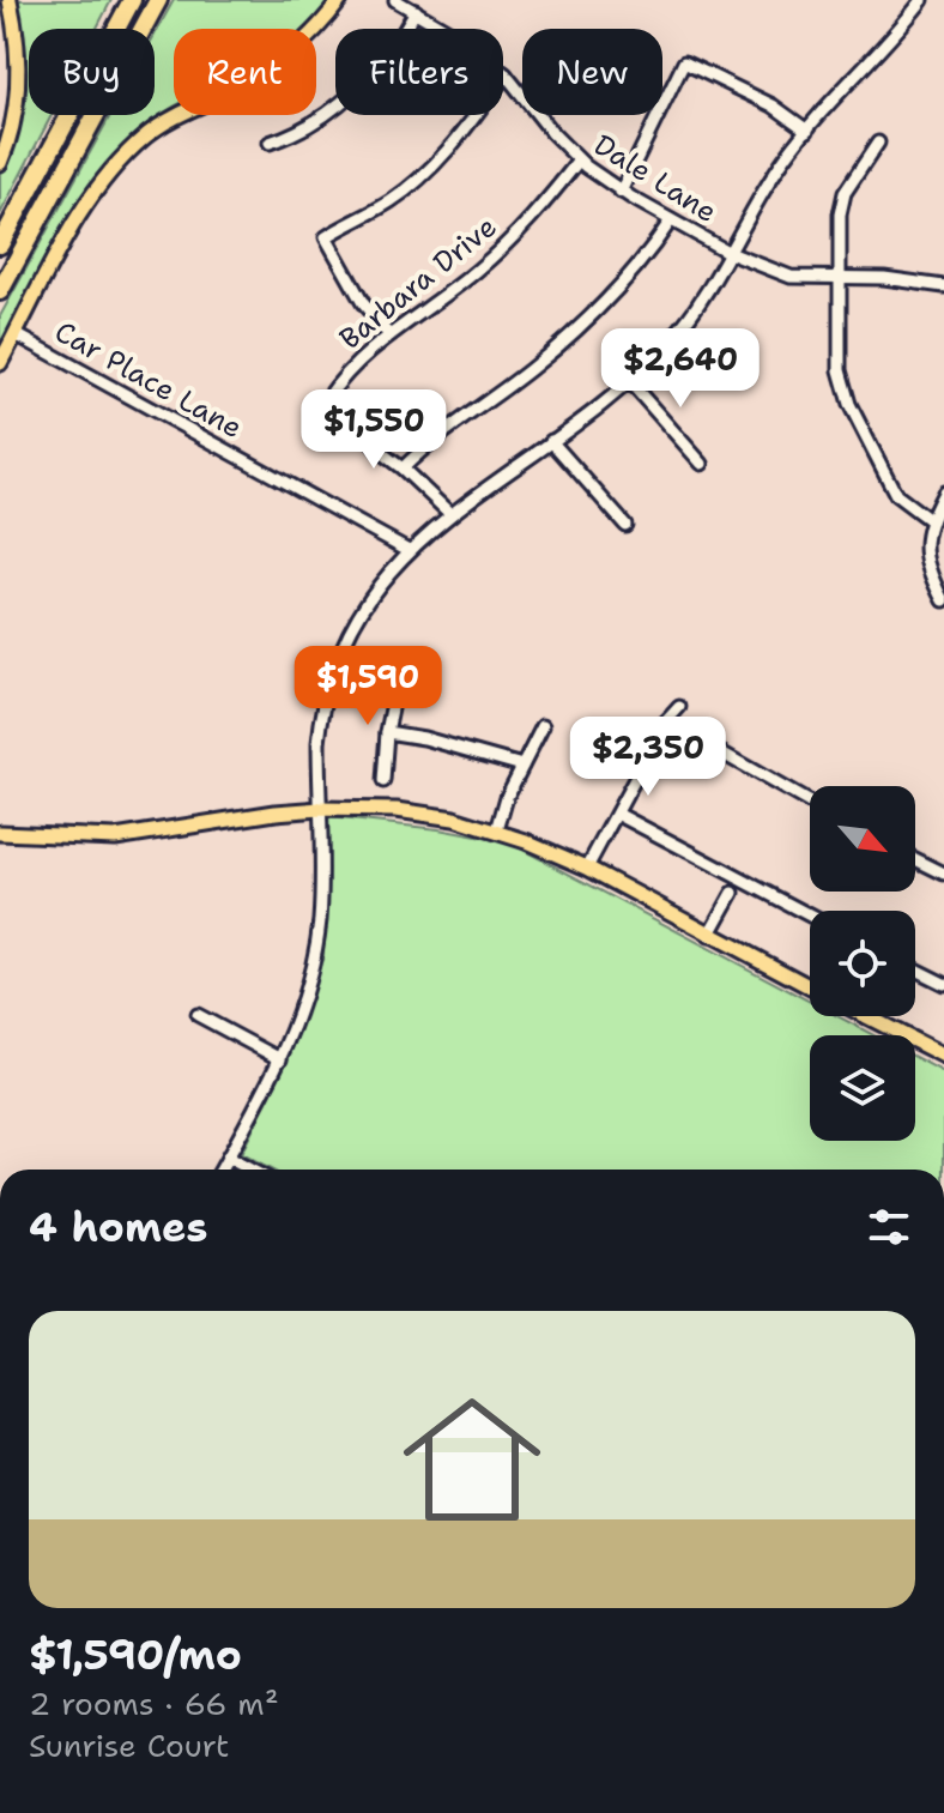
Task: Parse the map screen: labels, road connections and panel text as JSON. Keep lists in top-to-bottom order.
{
  "streets": {
    "street": ["Dale Lane", "Barbara Drive", "Car Place Lane"]
  },
  "crossings": [
    ["Dale Lane", "Barbara Drive"]
  ],
  "north": "bottom right",
  "page": {
    "chip": [
      "Buy",
      "Rent",
      "Filters",
      "New"
    ],
    "price": [
      "$2,640",
      "$1,550",
      "$1,590",
      "$2,350"
    ],
    "heading": "4 homes",
    "list": [
      {
        "name": "$1,590/mo",
        "note": "2 rooms · 66 m² · Sunrise Court"
      }
    ]
  }
}
